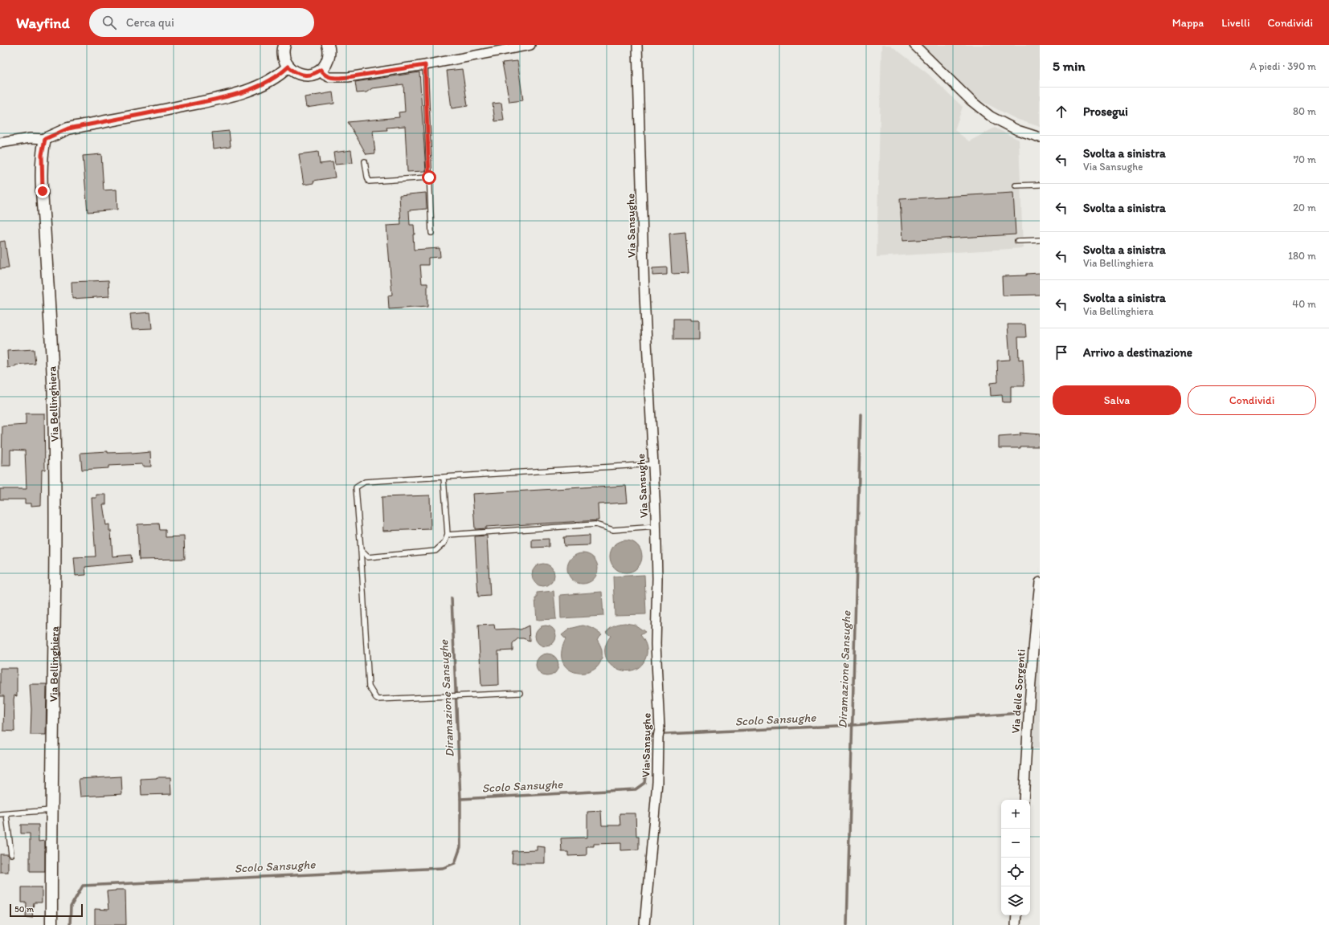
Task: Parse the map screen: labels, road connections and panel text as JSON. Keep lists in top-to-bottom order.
{
  "streets": {
    "street": ["Via Sansughe", "Via Bellinghiera", "Via delle Sorgenti"]
  },
  "water": ["Diramazione Sansughe", "Scolo Sansughe"],
  "scale_bar": "50 m",
  "page": {
    "header": "Wayfind",
    "search": "Cerca qui",
    "nav": ["Mappa", "Livelli", "Condividi"],
    "heading": ["5 min", "A piedi · 390 m"],
    "list": [
      ["Prosegui", "80 m"],
      ["Svolta a sinistra", "Via Sansughe", "70 m"],
      ["Svolta a sinistra", "20 m"],
      ["Svolta a sinistra", "Via Bellinghiera", "180 m"],
      ["Svolta a sinistra", "Via Bellinghiera", "40 m"],
      "Arrivo a destinazione"
    ],
    "buttons": ["Salva", "Condividi"],
    "map_buttons": ["+", "−"],
    "scale": "50 m"
  }
}
